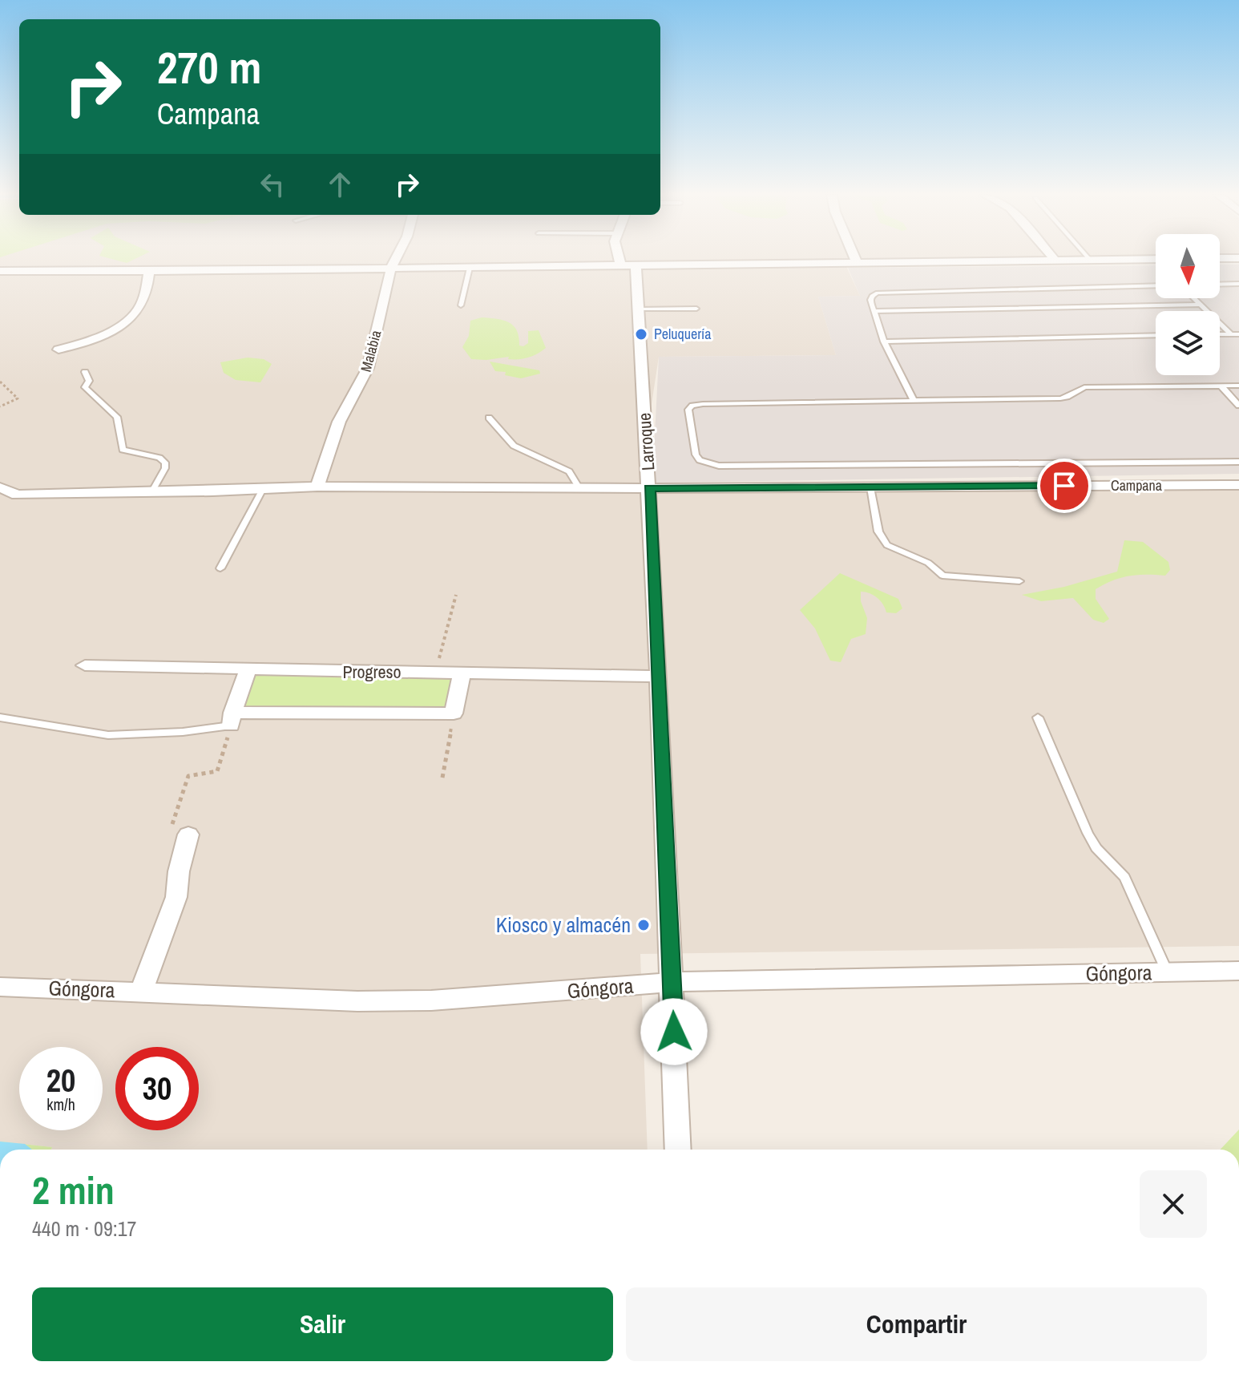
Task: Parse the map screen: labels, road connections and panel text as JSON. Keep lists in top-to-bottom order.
{
  "streets": {
    "street": [
      "Malabia",
      "Larroque",
      "Campana",
      "Progreso",
      "Góngora"
    ]
  },
  "crossings": [
    ["Malabia", "Campana"],
    ["Larroque", "Campana"],
    ["Larroque", "Progreso"],
    ["Larroque", "Góngora"]
  ],
  "places": ["Peluquería", "Kiosco y almacén"],
  "north": "bottom",
  "page": {
    "turn": ["270 m", "Campana"],
    "speed": "20 km/h",
    "limit": "30",
    "heading": ["2 min", "440 m · 09:17"],
    "buttons": ["Salir", "Compartir"]
  }
}
